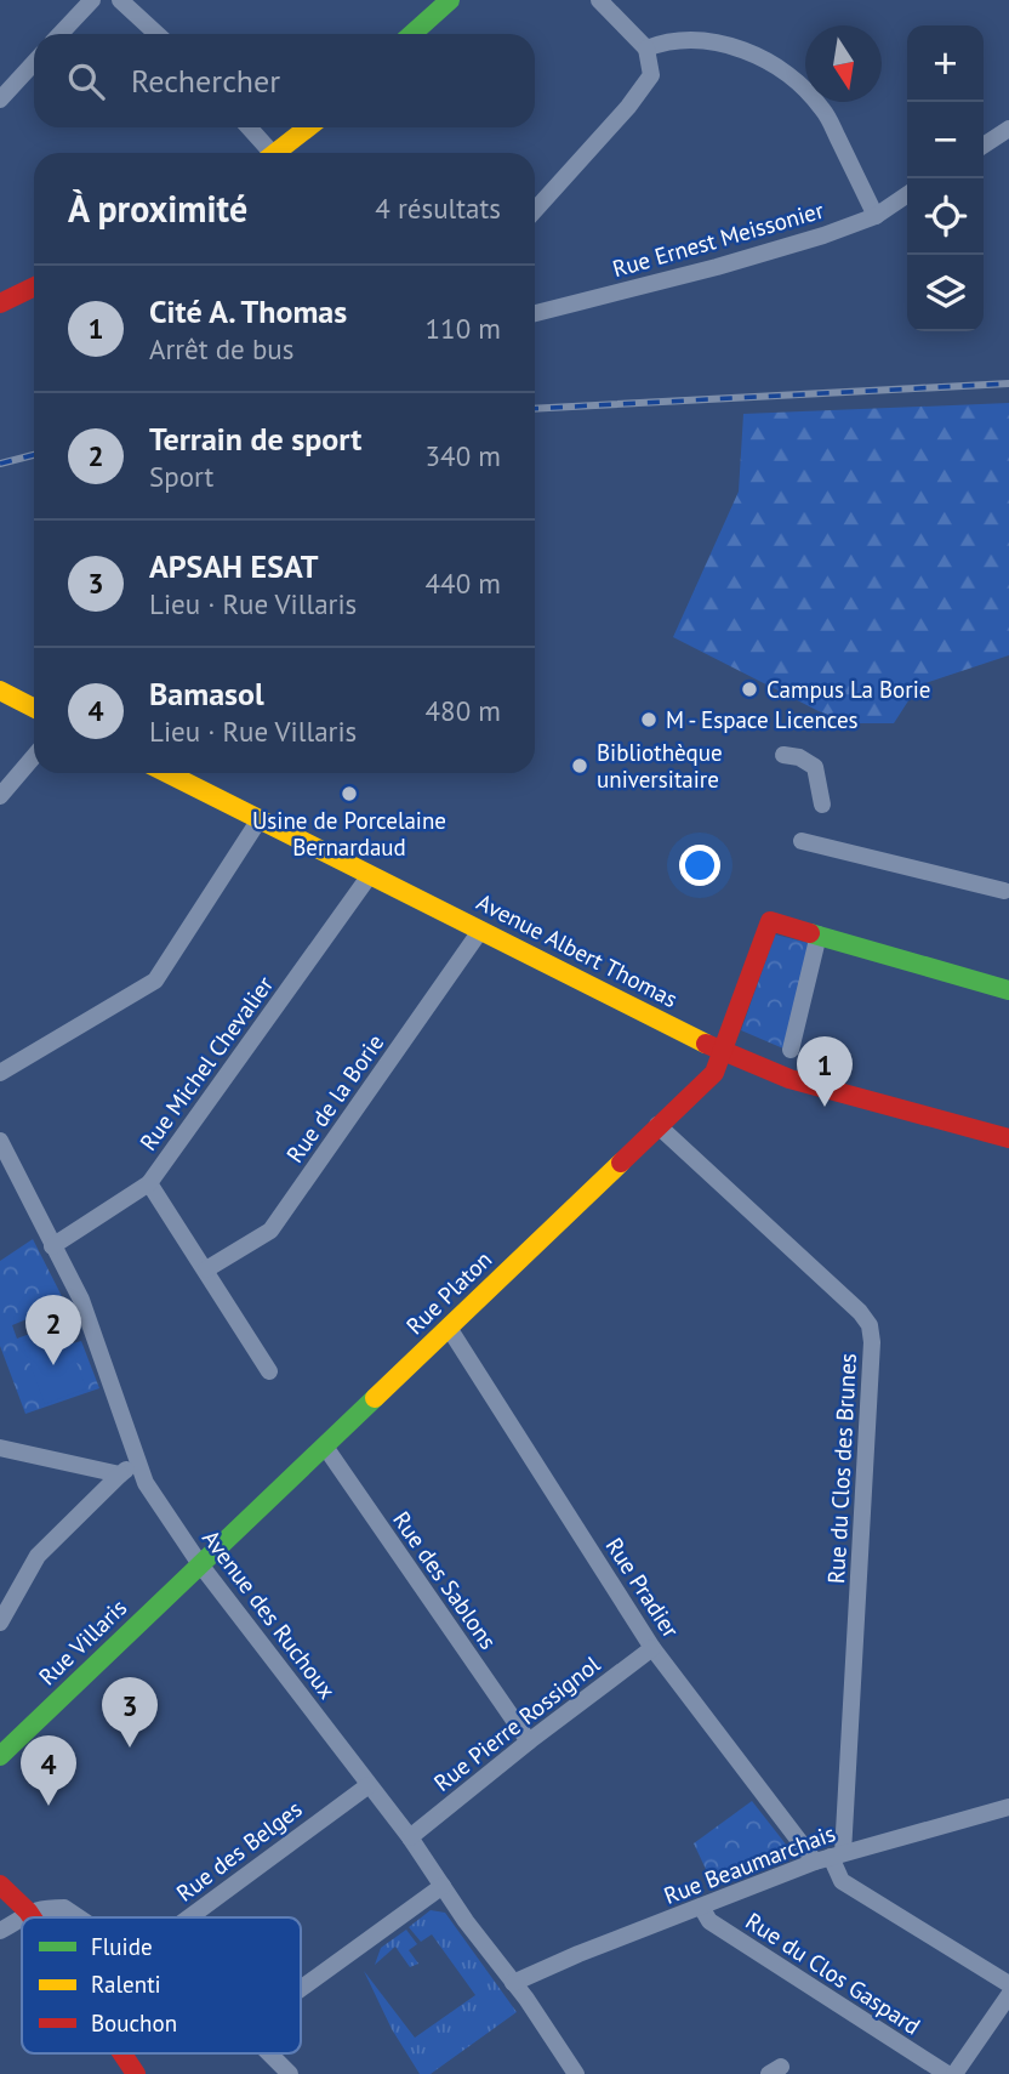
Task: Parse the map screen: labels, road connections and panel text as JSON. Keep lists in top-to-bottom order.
{
  "streets": {
    "street": [
      "Rue Ernest Meissonier",
      "Avenue Albert Thomas",
      "Rue Michel Chevalier",
      "Rue de la Borie",
      "Rue Platon",
      "Rue du Clos des Brunes",
      "Rue des Sablons",
      "Rue Pradier",
      "Avenue des Ruchoux",
      "Rue Villaris",
      "Rue Pierre Rossignol",
      "Rue des Belges",
      "Rue Beaumarchais",
      "Rue du Clos Gaspard"
    ]
  },
  "crossings": [
    ["Avenue Albert Thomas", "Rue Michel Chevalier"],
    ["Avenue Albert Thomas", "Rue de la Borie"],
    ["Avenue Albert Thomas", "Rue Platon"],
    ["Rue Michel Chevalier", "Avenue des Ruchoux"],
    ["Rue Platon", "Rue du Clos des Brunes"],
    ["Rue Platon", "Rue des Sablons"],
    ["Rue Platon", "Rue Pradier"],
    ["Rue Platon", "Avenue des Ruchoux"],
    ["Rue Platon", "Rue Villaris"],
    ["Rue du Clos des Brunes", "Rue Pradier"],
    ["Rue du Clos des Brunes", "Rue Beaumarchais"],
    ["Rue des Sablons", "Rue Pierre Rossignol"],
    ["Rue Pradier", "Rue Pierre Rossignol"],
    ["Rue Pradier", "Rue Beaumarchais"],
    ["Avenue des Ruchoux", "Rue Villaris"],
    ["Avenue des Ruchoux", "Rue Pierre Rossignol"],
    ["Avenue des Ruchoux", "Rue des Belges"],
    ["Avenue des Ruchoux", "Rue Beaumarchais"],
    ["Rue Beaumarchais", "Rue du Clos Gaspard"]
  ],
  "places": [
    "Campus La Borie",
    "M - Espace Licences",
    "Bibliothèque universitaire",
    "Usine de Porcelaine Bernardaud"
  ],
  "legend": ["Fluide", "Ralenti", "Bouchon"],
  "north": "bottom",
  "page": {
    "map_buttons": ["+", "−"],
    "search": "Rechercher",
    "heading": ["À proximité", "4 résultats"],
    "list": [
      {
        "mark": "1",
        "name": "Cité A. Thomas",
        "note": "Arrêt de bus",
        "value": "110 m"
      },
      {
        "mark": "2",
        "name": "Terrain de sport",
        "note": "Sport",
        "value": "340 m"
      },
      {
        "mark": "3",
        "name": "APSAH ESAT",
        "note": "Lieu · Rue Villaris",
        "value": "440 m"
      },
      {
        "mark": "4",
        "name": "Bamasol",
        "note": "Lieu · Rue Villaris",
        "value": "480 m"
      }
    ],
    "pins": [
      "1",
      "2",
      "3",
      "4"
    ]
  }
}
